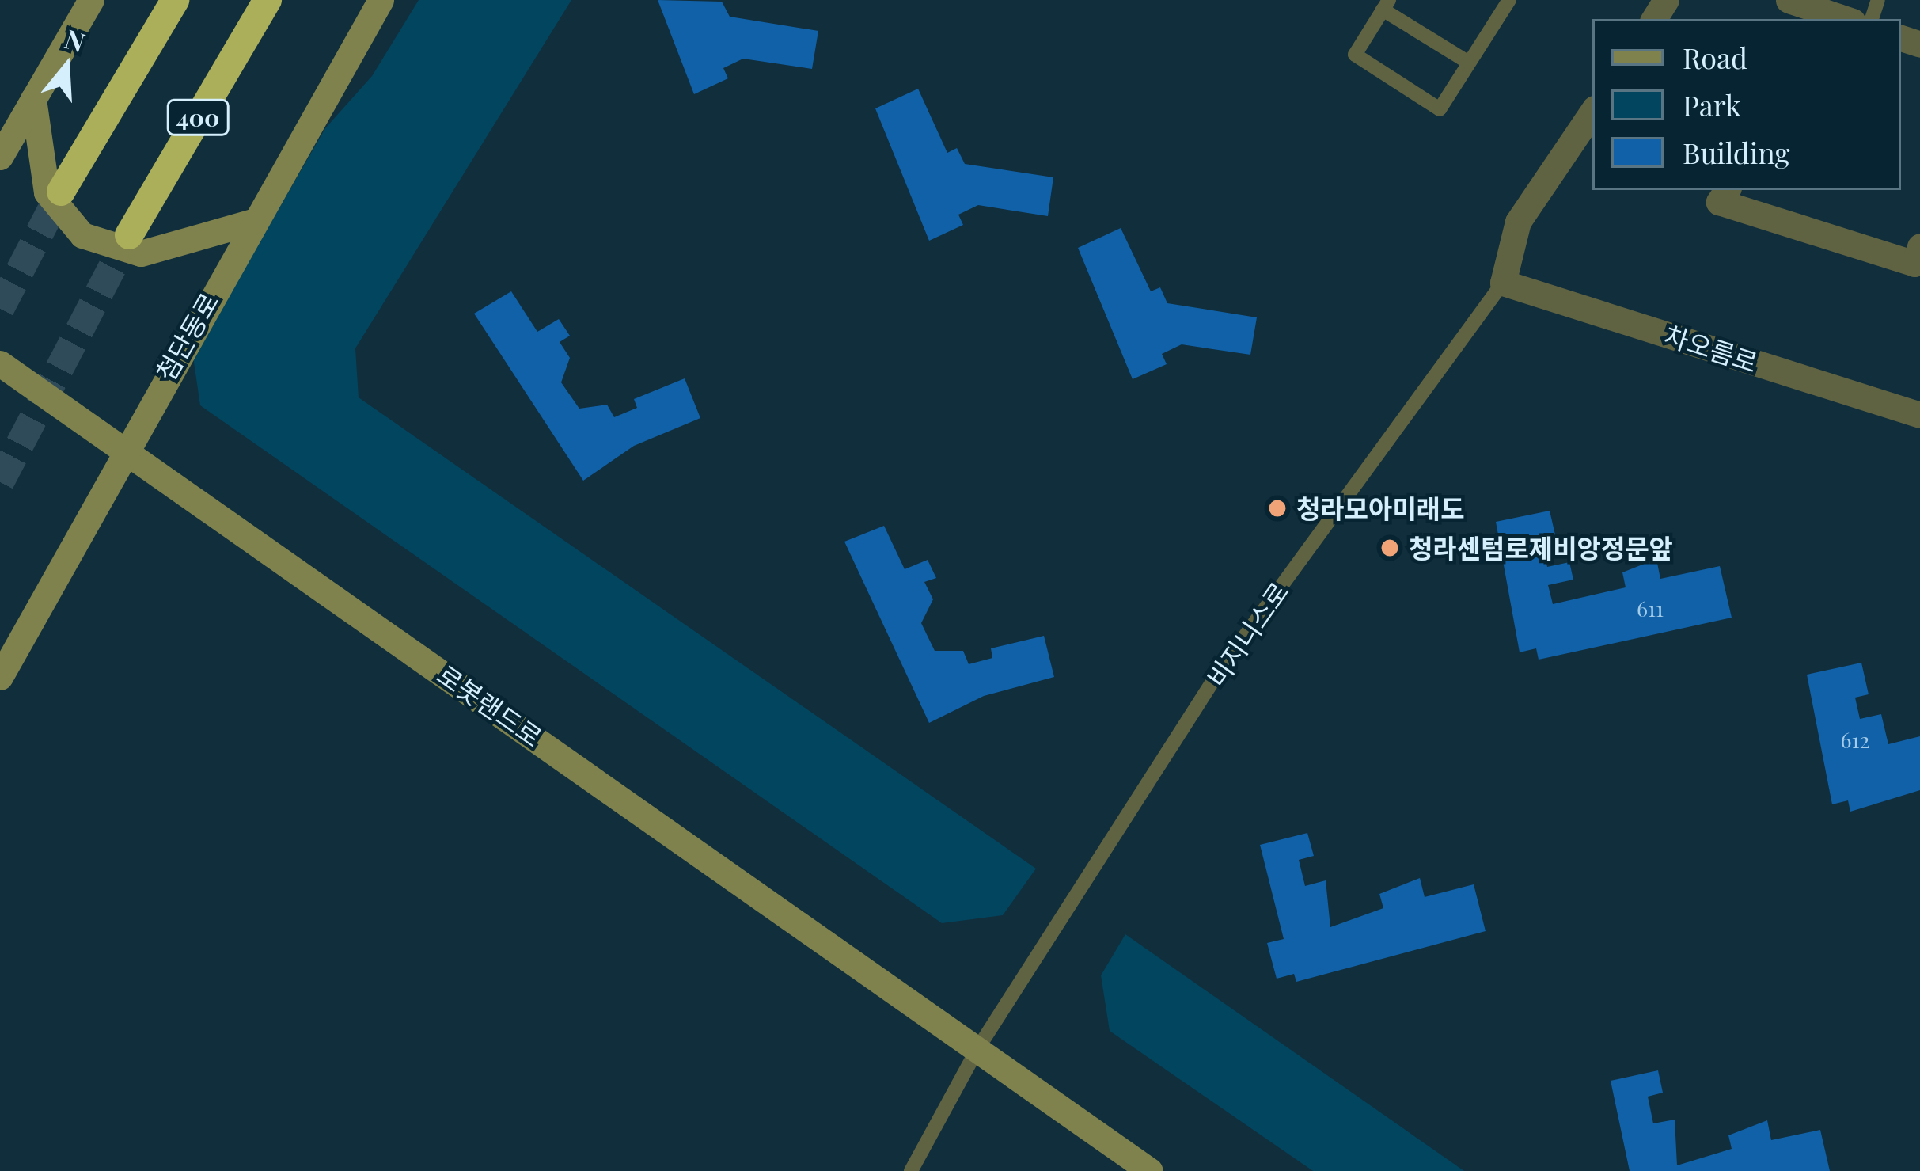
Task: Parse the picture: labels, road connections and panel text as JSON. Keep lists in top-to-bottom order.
{
  "streets": {
    "highway": ["400"],
    "main road": ["첨단동로", "로봇랜드로"],
    "street": ["차오름로", "비지니스로"]
  },
  "crossings": [
    ["첨단동로", "로봇랜드로"],
    ["차오름로", "비지니스로"],
    ["비지니스로", "로봇랜드로"]
  ],
  "places": ["청라모아미래도", "청라센텀로제비앙정문앞"],
  "house_numbers": ["611", "612"],
  "legend": ["Road", "Park", "Building"],
  "north": "top"
}
